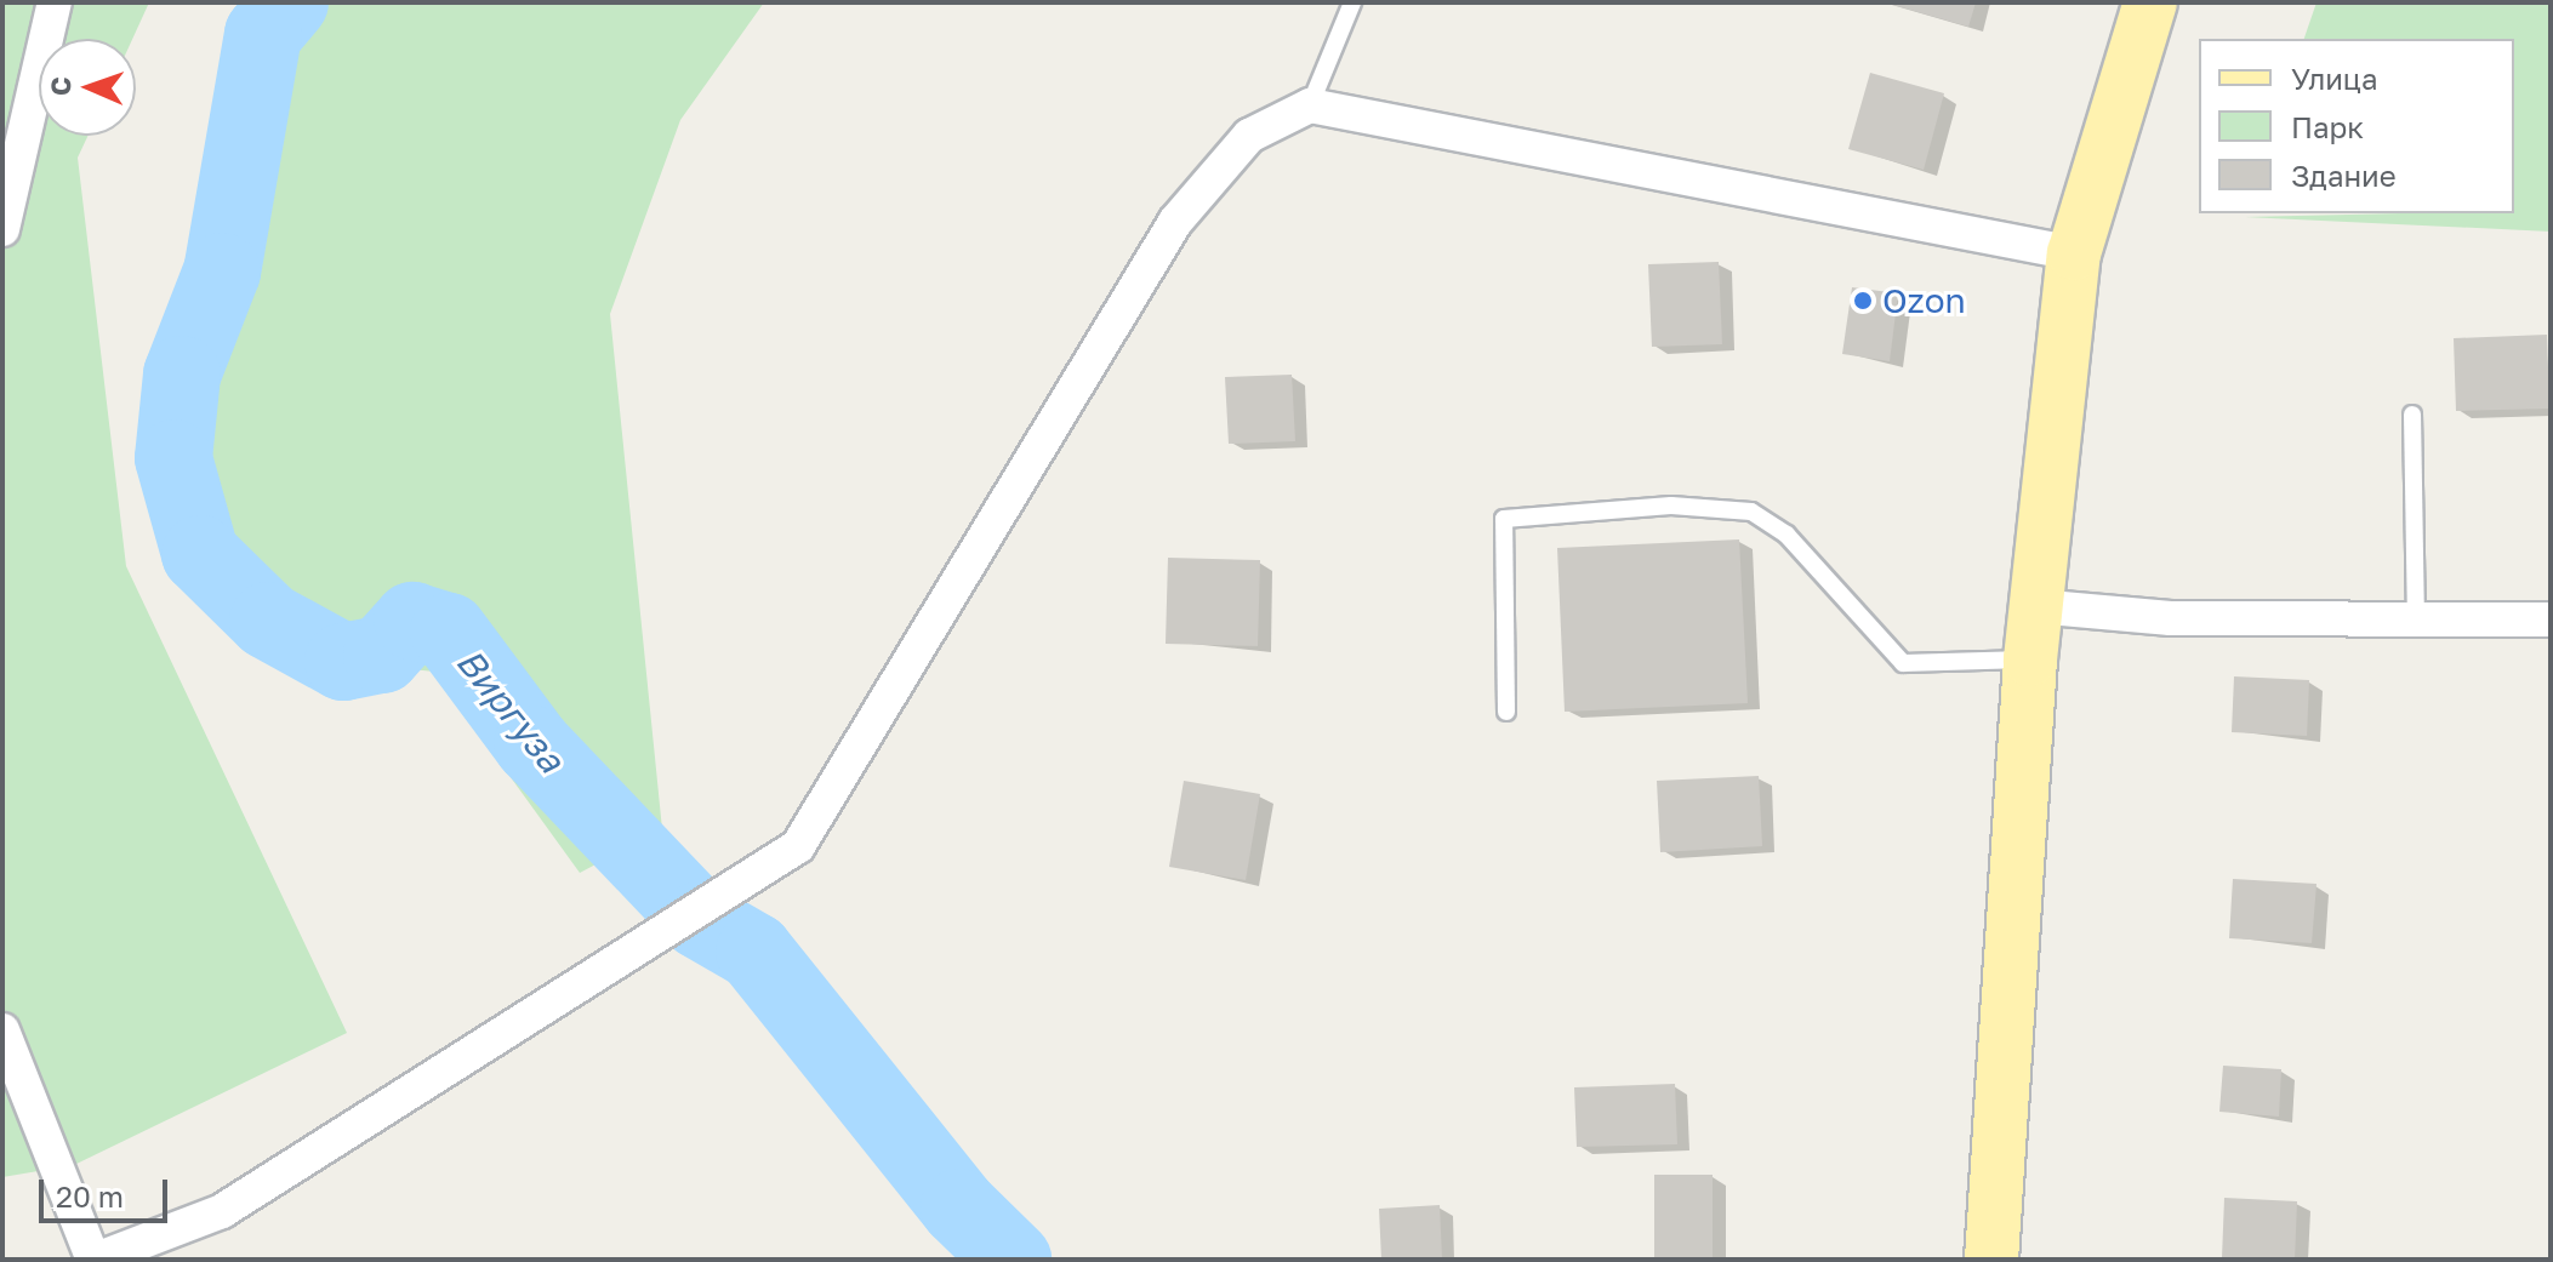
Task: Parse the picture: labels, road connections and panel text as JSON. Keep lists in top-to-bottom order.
{
  "water": ["Виргуза"],
  "places": ["Ozon"],
  "legend": ["Улица", "Парк", "Здание"],
  "scale_bar": "20 m",
  "north": "left"
}
